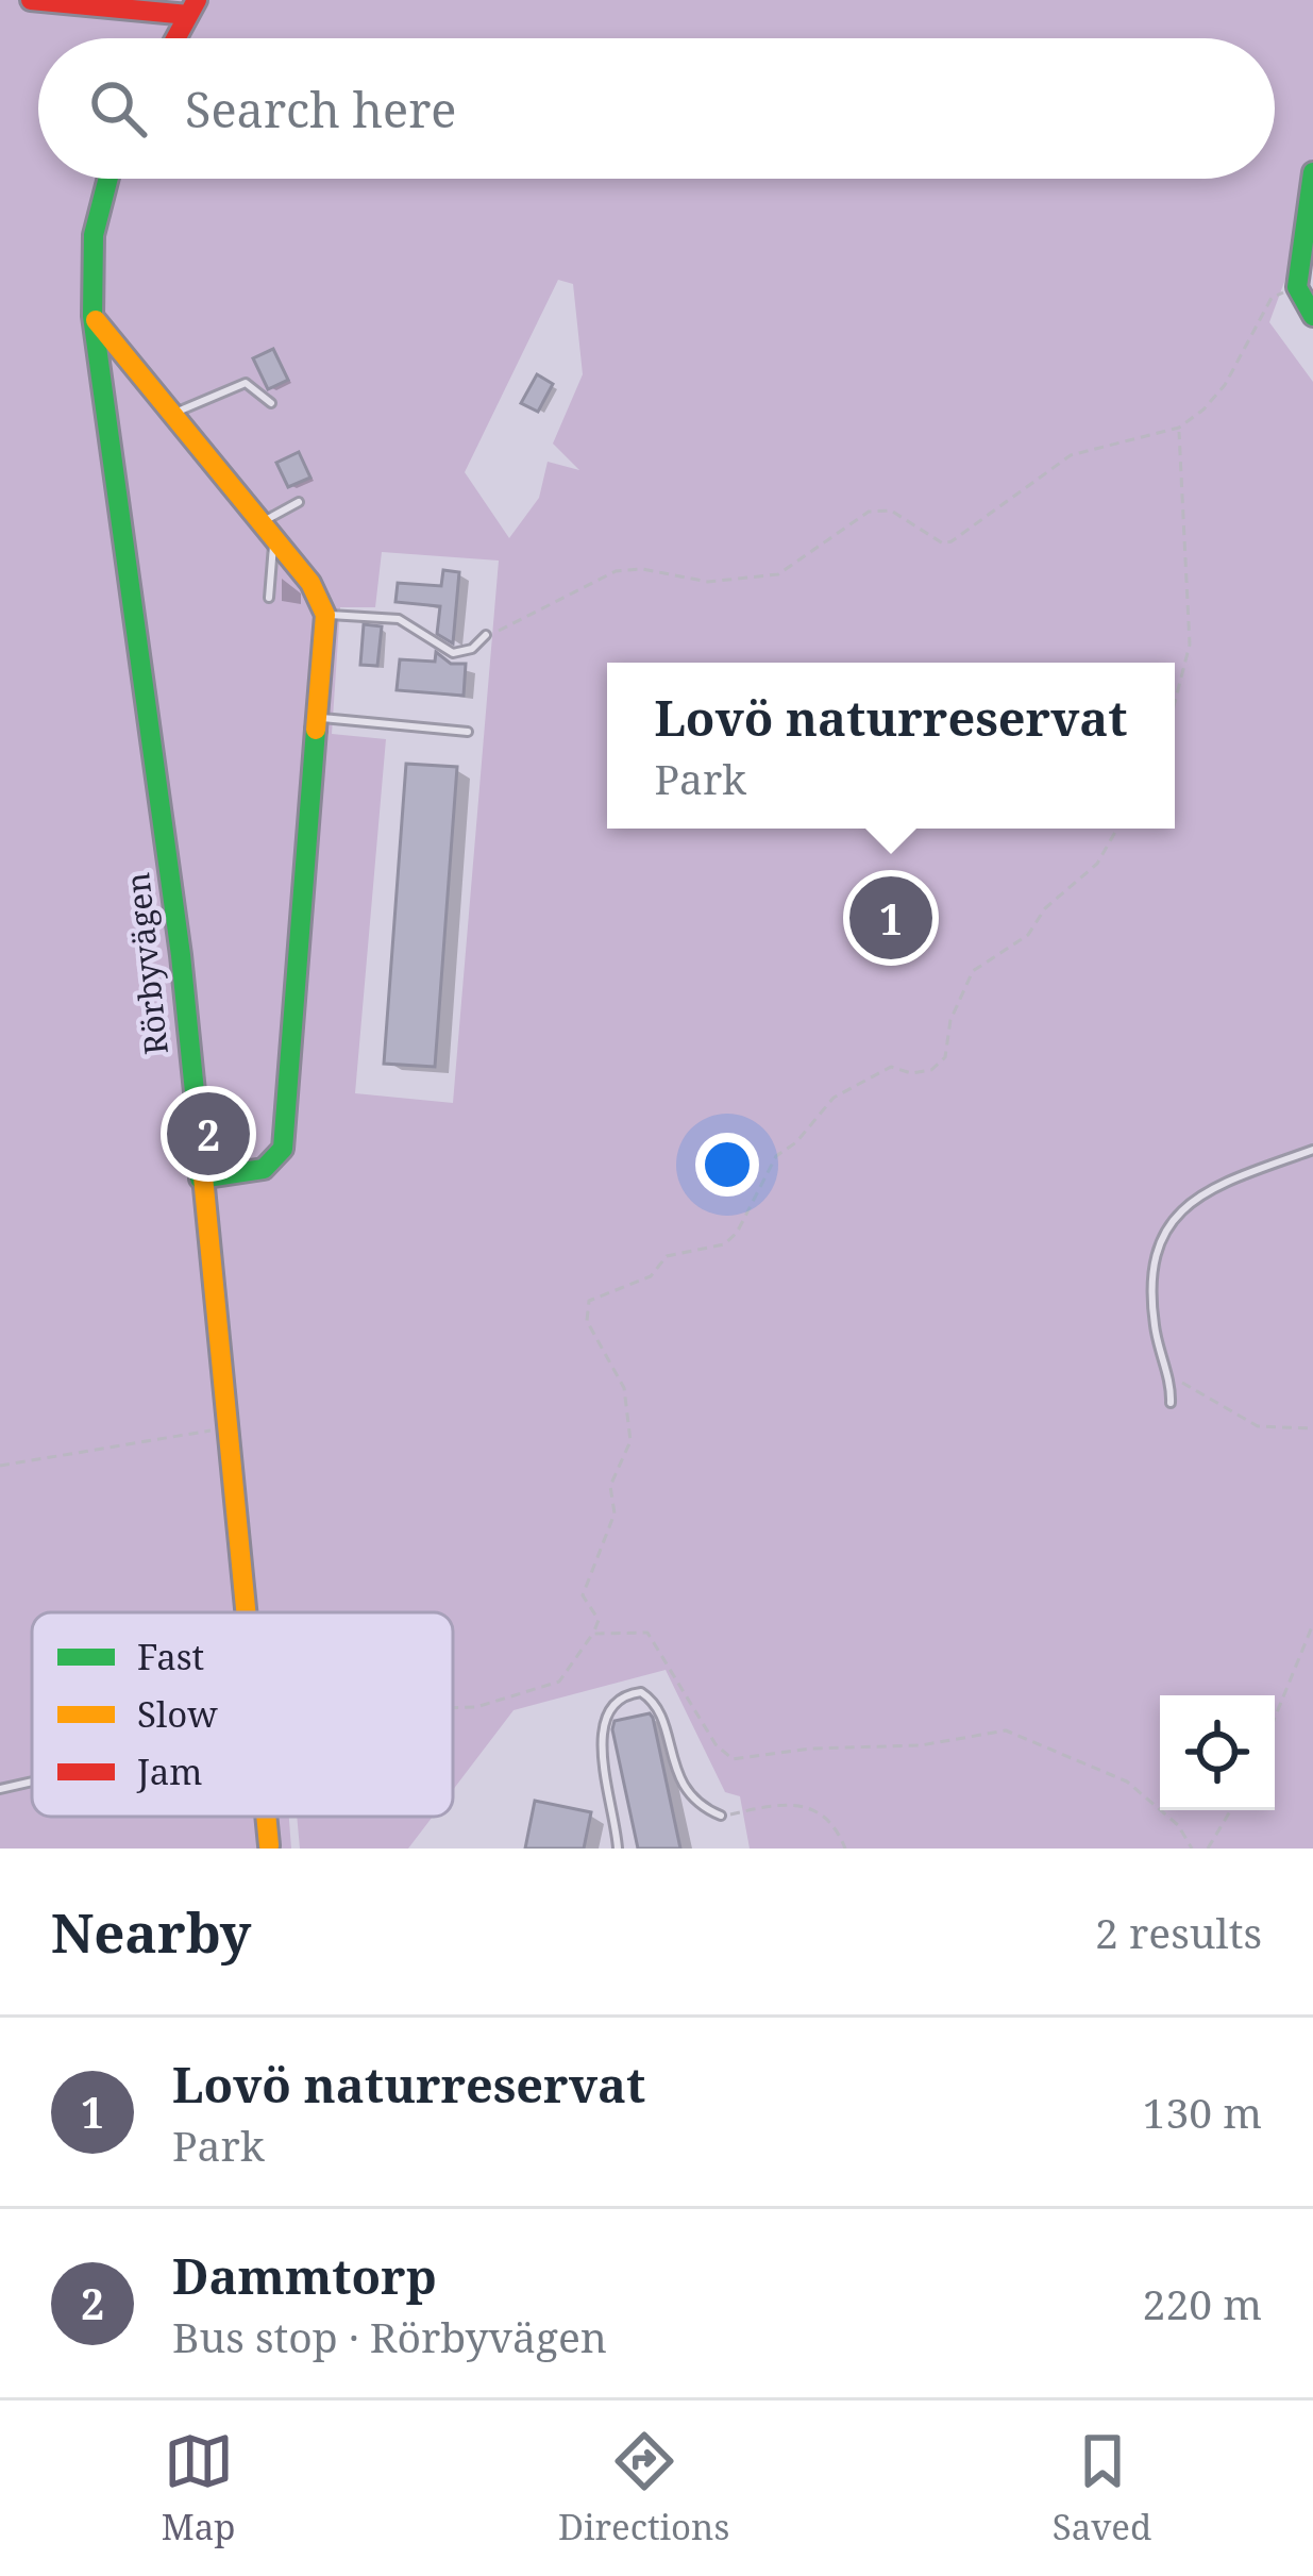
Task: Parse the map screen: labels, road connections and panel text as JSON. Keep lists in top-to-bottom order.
{
  "streets": {
    "street": ["Rörbyvägen"]
  },
  "legend": ["Fast", "Slow", "Jam"],
  "page": {
    "search": "Search here",
    "popup": ["Lovö naturreservat", "Park"],
    "pins": ["1", "2"],
    "heading": ["Nearby", "2 results"],
    "list": [
      {
        "mark": "1",
        "name": "Lovö naturreservat",
        "note": "Park",
        "value": "130 m"
      },
      {
        "mark": "2",
        "name": "Dammtorp",
        "note": "Bus stop · Rörbyvägen",
        "value": "220 m"
      }
    ],
    "nav": ["Map", "Directions", "Saved"]
  }
}
